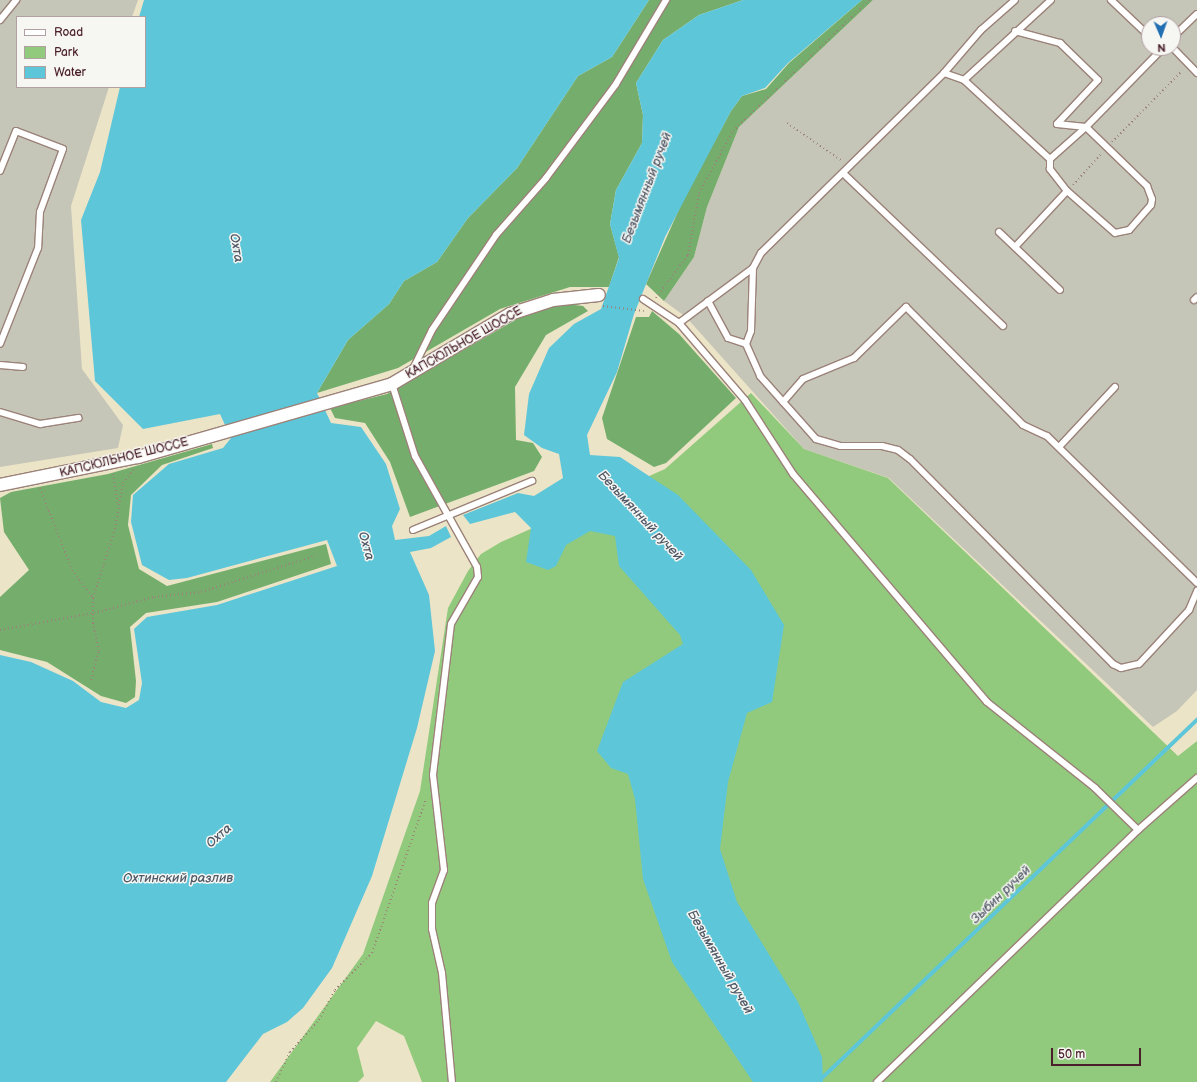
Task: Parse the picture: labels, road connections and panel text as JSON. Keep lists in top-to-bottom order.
{
  "streets": {
    "street": ["КАПСЮЛЬНОЕ ШОССЕ"]
  },
  "water": [
    "Безымянный ручей",
    "Охта",
    "Охтинский разлив",
    "Зыбин ручей"
  ],
  "legend": ["Road", "Park", "Water"],
  "scale_bar": "50 m",
  "north": "bottom"
}
